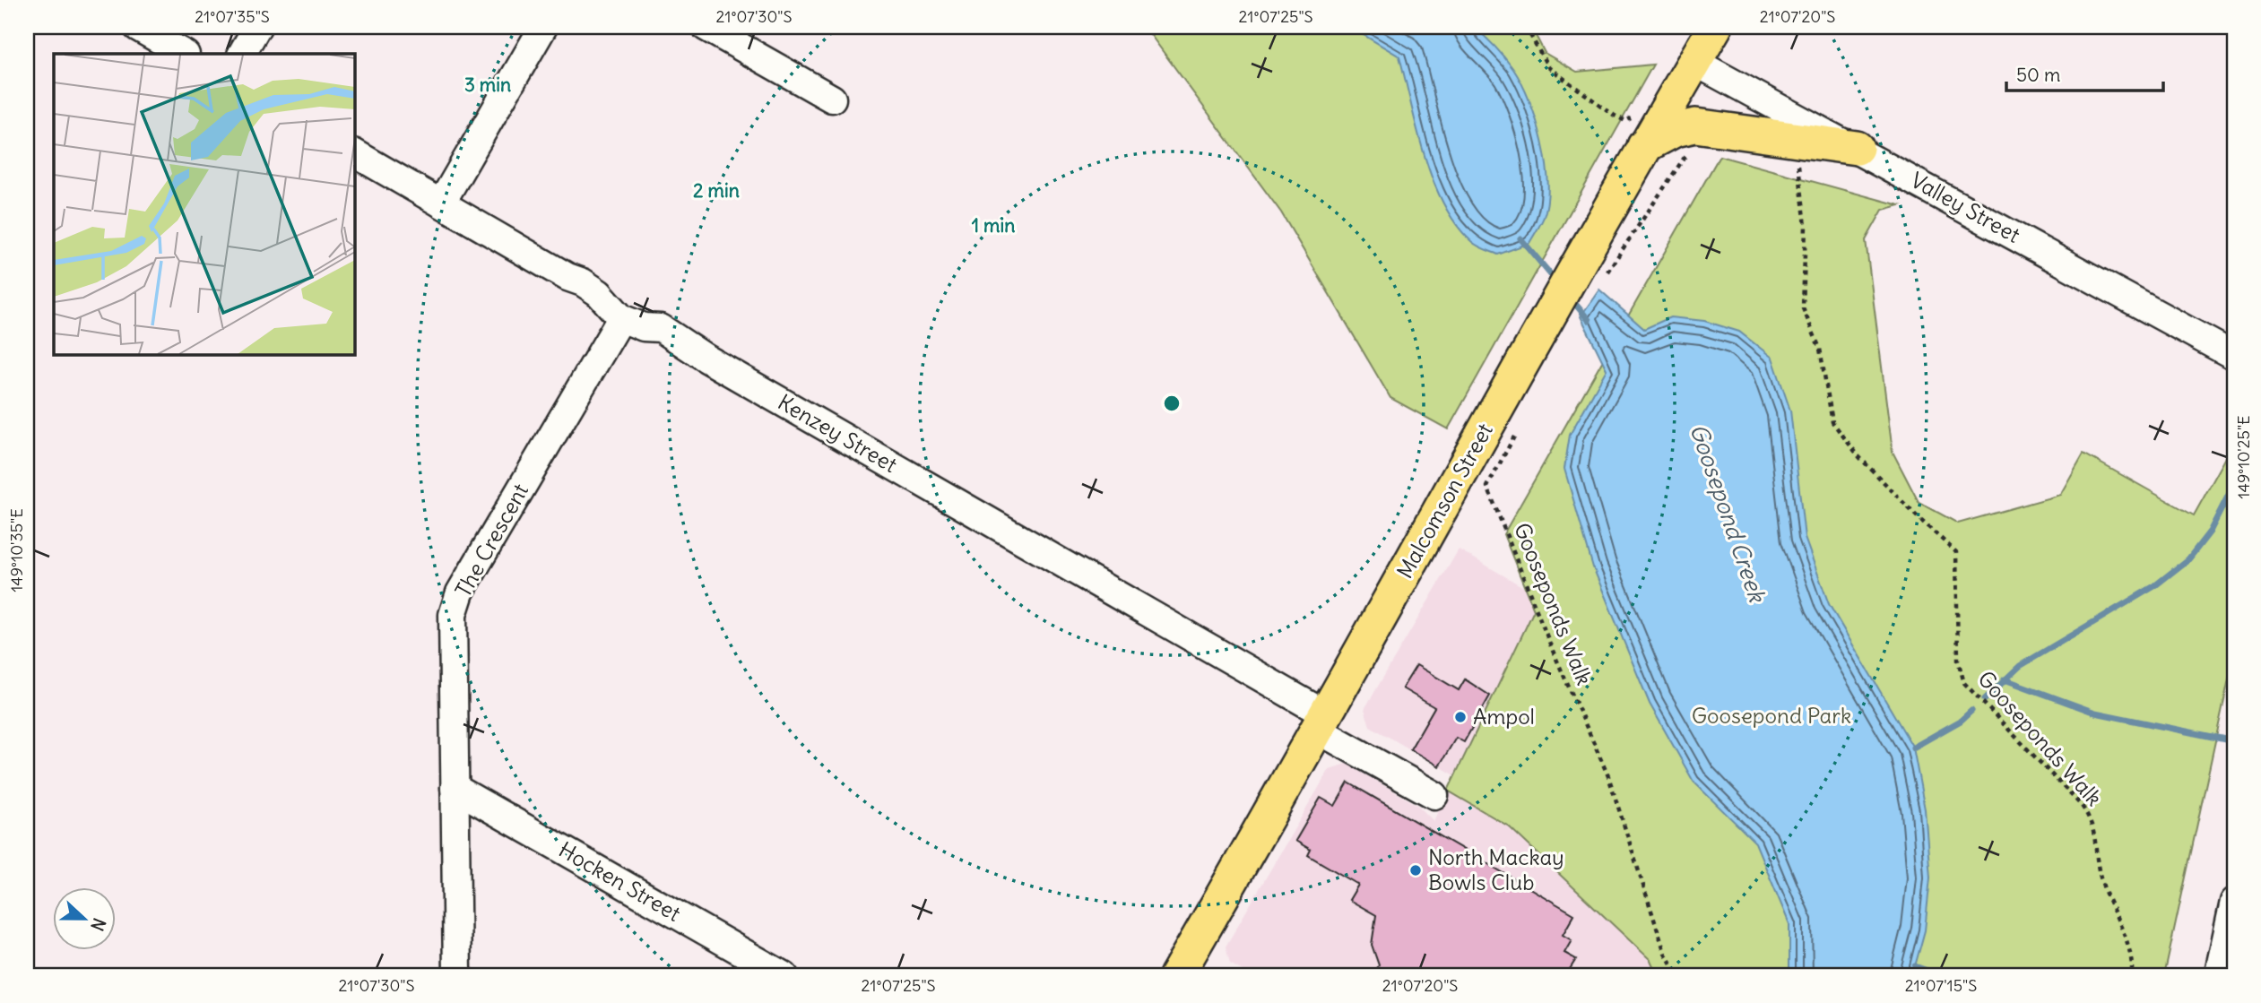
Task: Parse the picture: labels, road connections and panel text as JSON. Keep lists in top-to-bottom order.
{
  "streets": {
    "main road": ["Malcomson Street"],
    "street": [
      "Valley Street",
      "Kenzey Street",
      "The Crescent",
      "Hocken Street"
    ],
    "path": ["Gooseponds Walk"]
  },
  "crossings": [
    ["Valley Street", "Malcomson Street"],
    ["Kenzey Street", "Malcomson Street"],
    ["Kenzey Street", "The Crescent"],
    ["The Crescent", "Hocken Street"]
  ],
  "water": ["Goosepond Creek"],
  "parks": ["Goosepond Park"],
  "places": ["Ampol", "North Mackay Bowls Club"],
  "scale_bar": "50 m",
  "north": "right",
  "coordinates": [
    "21°07'35\"S",
    "21°07'30\"S",
    "21°07'25\"S",
    "21°07'20\"S",
    "149°10'25\"E",
    "149°10'35\"E",
    "21°07'15\"S"
  ],
  "rings": ["3 min", "2 min", "1 min"]
}
